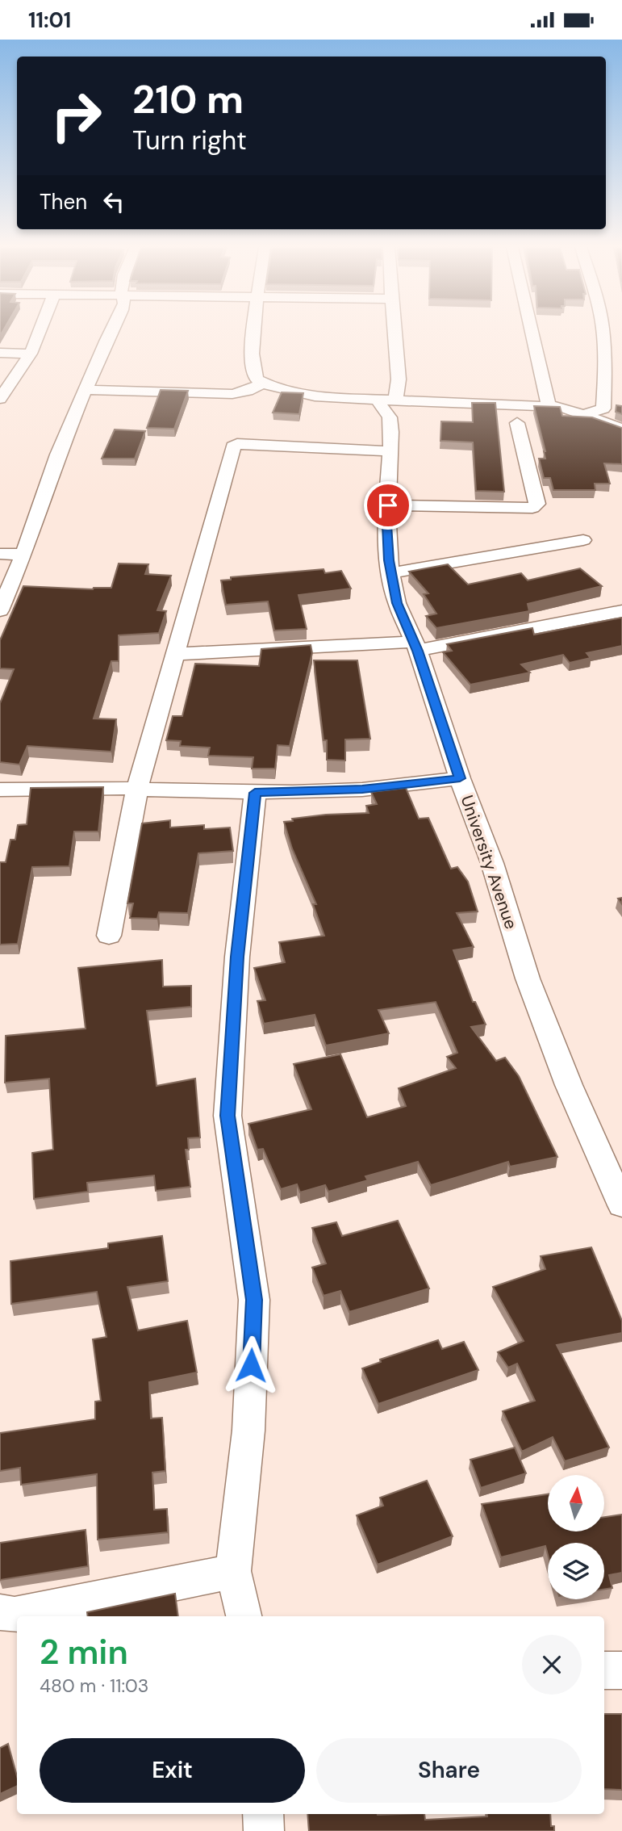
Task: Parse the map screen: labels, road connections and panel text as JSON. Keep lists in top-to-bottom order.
{
  "streets": {
    "street": ["University Avenue"]
  },
  "north": "top",
  "page": {
    "status": "11:01",
    "turn": ["210 m", "Turn right"],
    "then": "Then",
    "heading": ["2 min", "480 m · 11:03"],
    "buttons": ["Exit", "Share"]
  }
}
